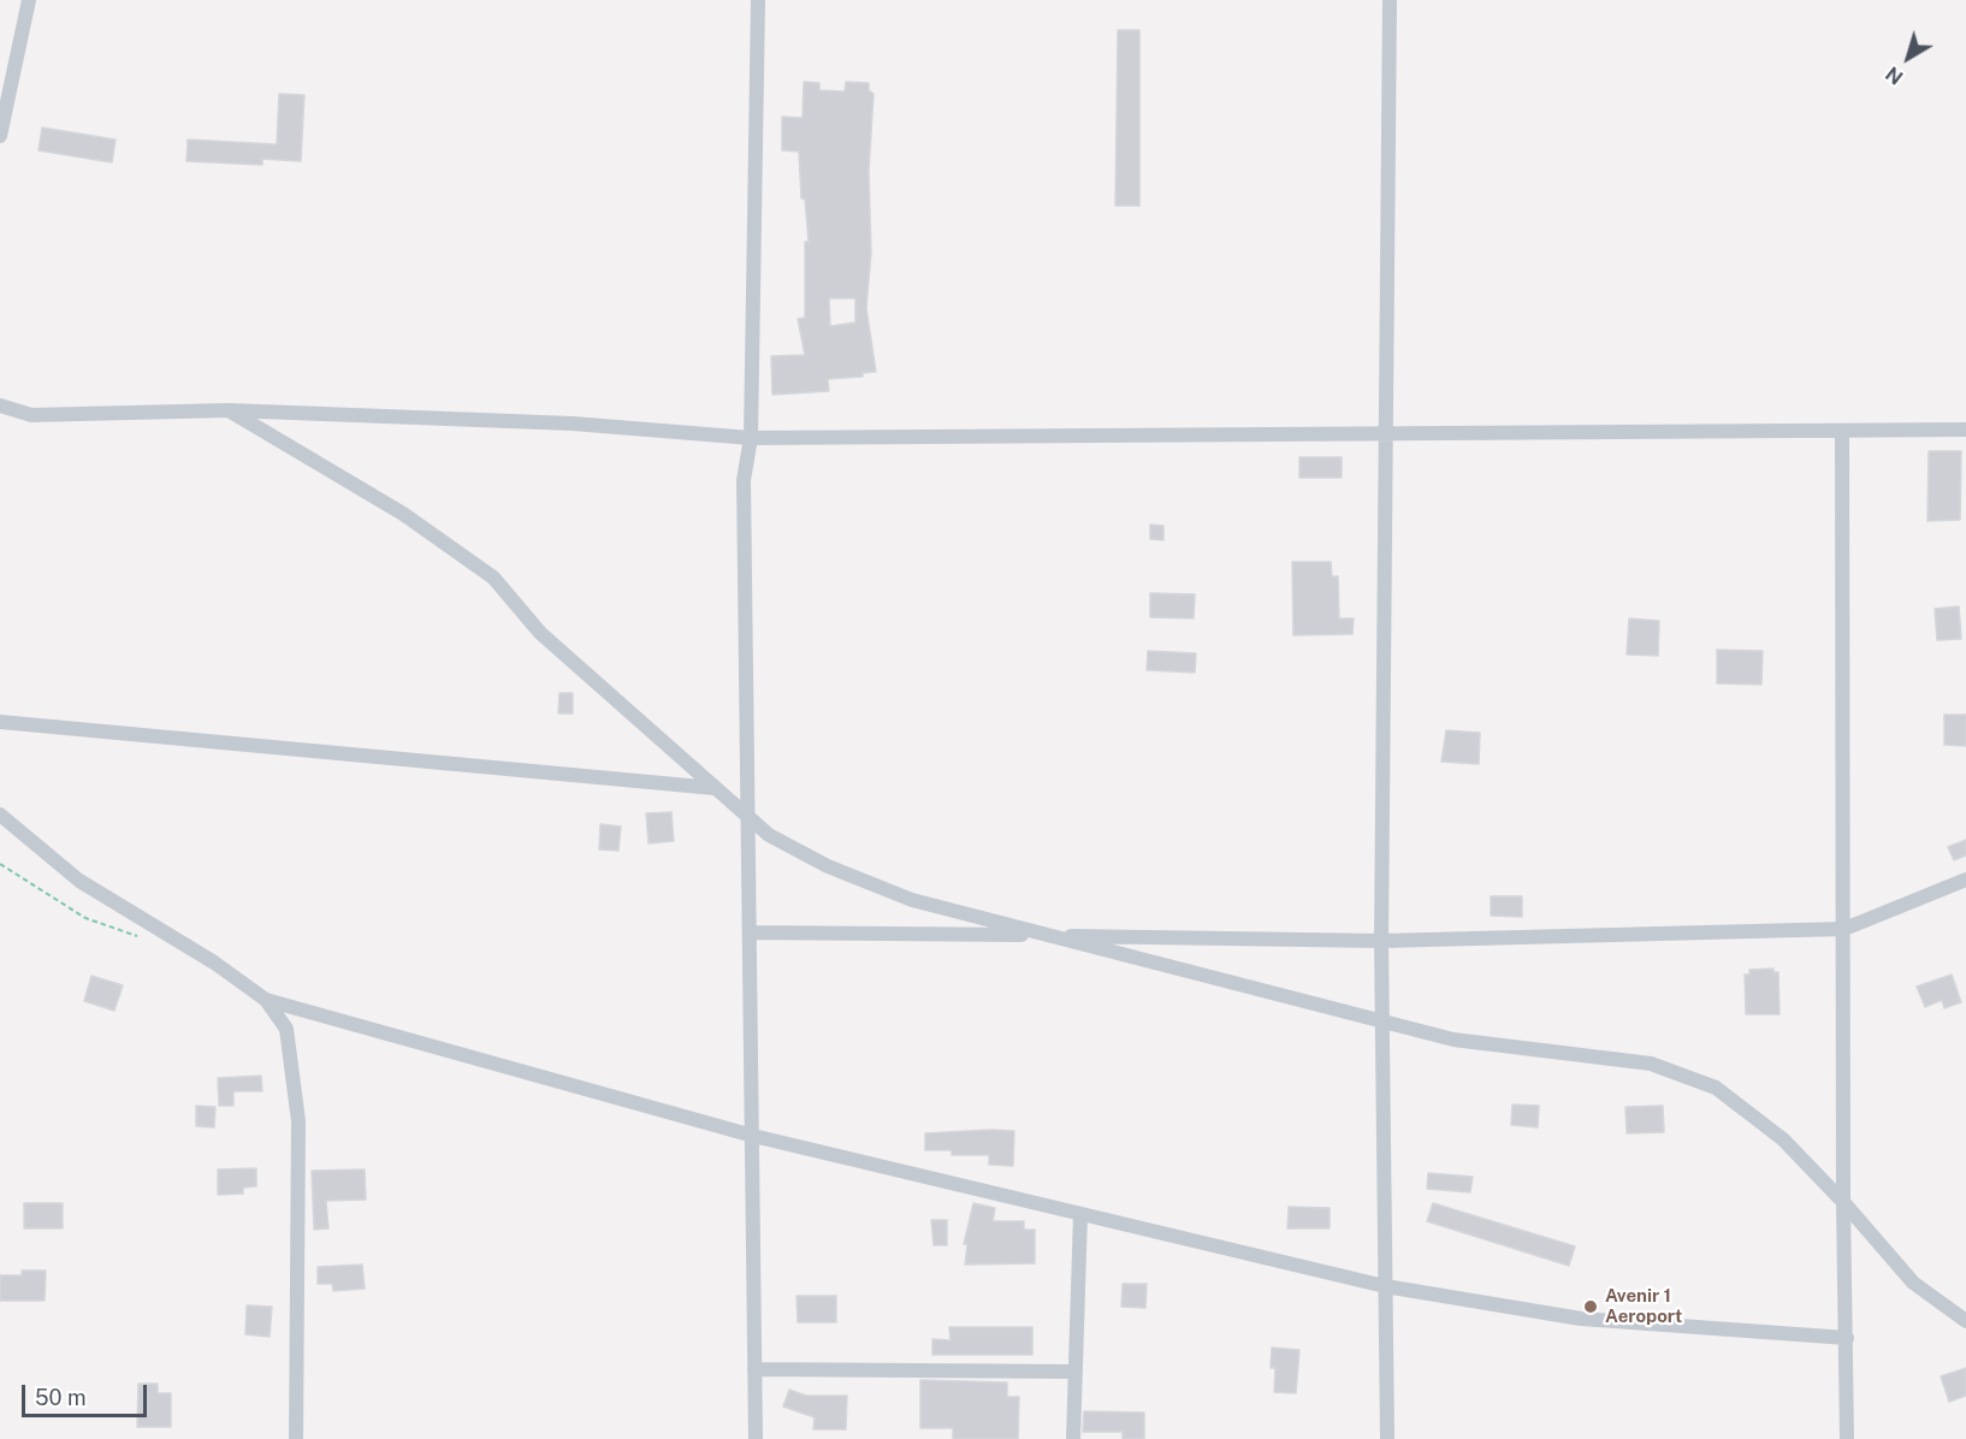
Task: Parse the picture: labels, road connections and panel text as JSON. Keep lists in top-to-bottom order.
{
  "places": ["Avenir 1 Aeroport"],
  "scale_bar": "50 m",
  "north": "bottom left"
}
